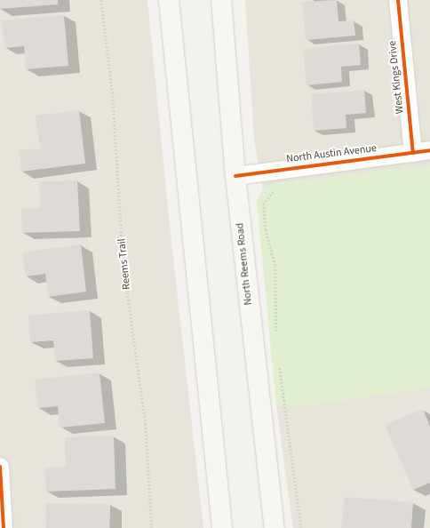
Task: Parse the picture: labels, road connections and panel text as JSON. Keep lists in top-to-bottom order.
{
  "streets": {
    "main road": ["North Reems Road"],
    "street": ["West Kings Drive", "North Austin Avenue"],
    "path": ["Reems Trail"]
  },
  "crossings": [
    ["West Kings Drive", "North Austin Avenue"],
    ["North Austin Avenue", "North Reems Road"]
  ]
}
